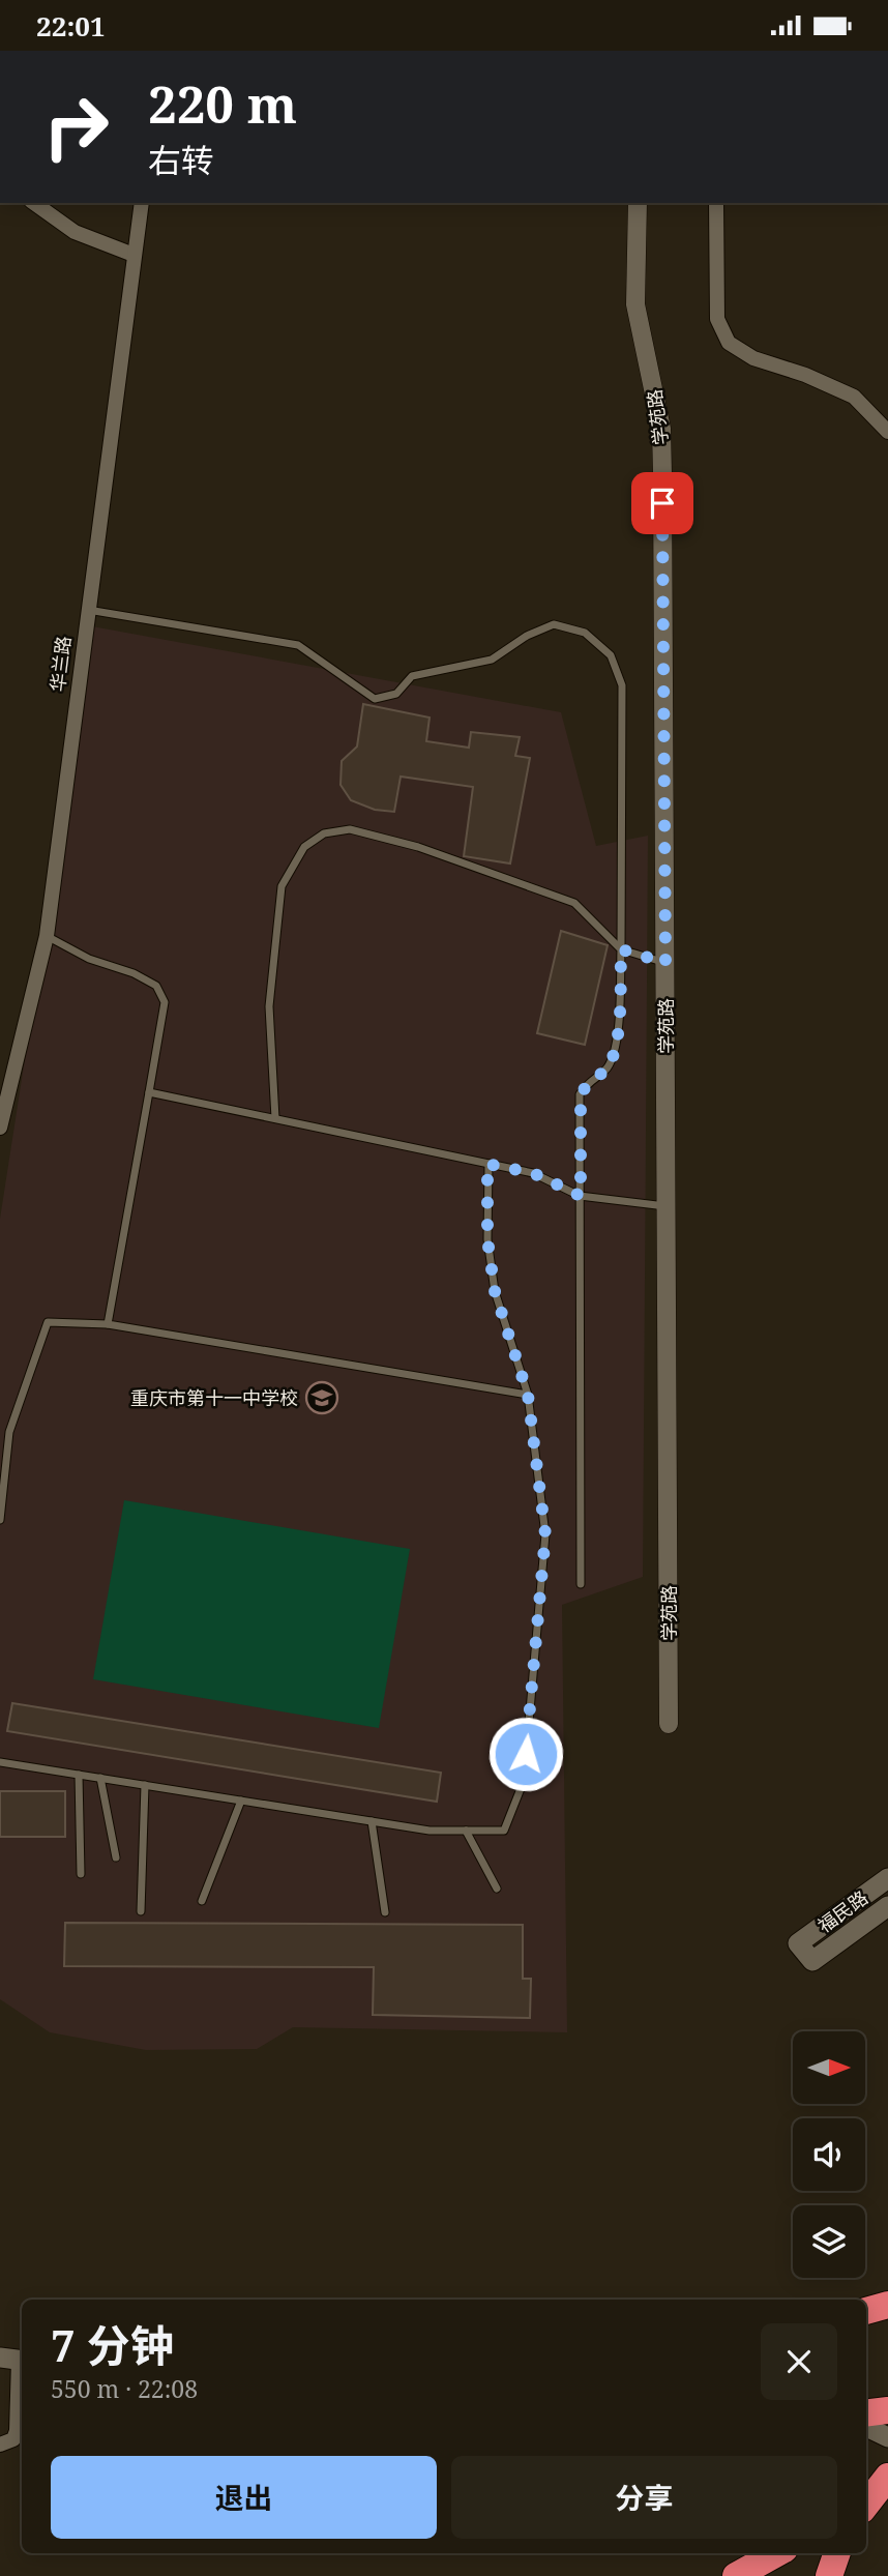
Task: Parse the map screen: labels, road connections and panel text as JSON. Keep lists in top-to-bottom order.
{
  "streets": {
    "main road": ["福民路"],
    "street": ["学苑路", "华兰路"]
  },
  "places": {
    "school or university": ["重庆市第十一中学校"]
  },
  "north": "right",
  "page": {
    "status": "22:01",
    "turn": ["220 m", "右转"],
    "heading": ["7 分钟", "550 m · 22:08"],
    "buttons": ["退出", "分享"]
  }
}
